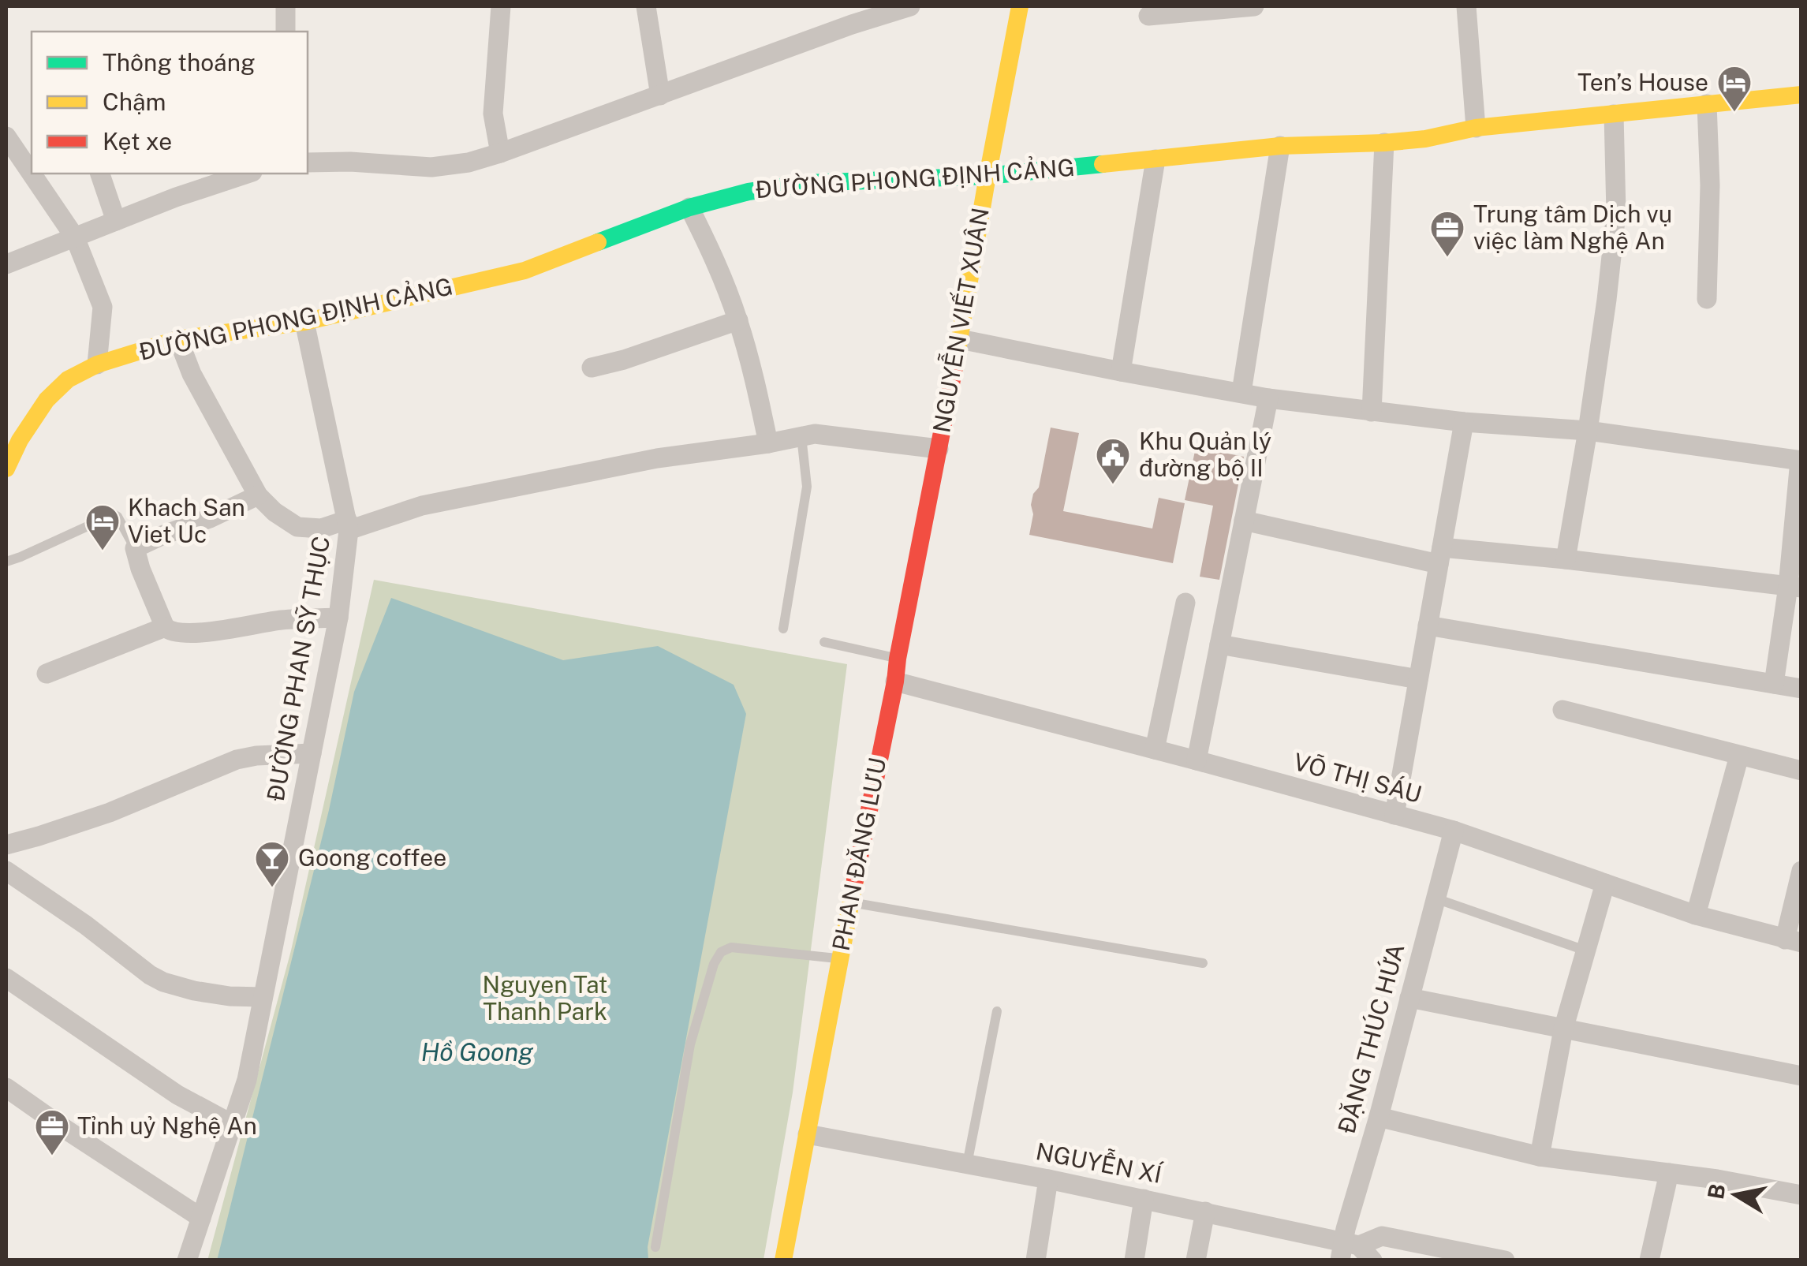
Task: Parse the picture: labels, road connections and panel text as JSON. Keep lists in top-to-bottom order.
{
  "streets": {
    "street": [
      "ĐƯỜNG PHONG ĐỊNH CẢNG",
      "NGUYỄN VIẾT XUÂN",
      "ĐƯỜNG PHAN SỸ THỤC",
      "VÕ THỊ SÁU",
      "PHAN ĐĂNG LƯU",
      "ĐẶNG THÚC HỨA",
      "NGUYỄN XÍ"
    ]
  },
  "crossings": [
    ["ĐƯỜNG PHONG ĐỊNH CẢNG", "NGUYỄN VIẾT XUÂN"],
    ["NGUYỄN VIẾT XUÂN", "ĐƯỜNG PHAN SỸ THỤC"],
    ["NGUYỄN VIẾT XUÂN", "PHAN ĐĂNG LƯU"],
    ["ĐƯỜNG PHAN SỸ THỤC", "PHAN ĐĂNG LƯU"],
    ["VÕ THỊ SÁU", "PHAN ĐĂNG LƯU"],
    ["VÕ THỊ SÁU", "ĐẶNG THÚC HỨA"],
    ["PHAN ĐĂNG LƯU", "NGUYỄN XÍ"],
    ["ĐẶNG THÚC HỨA", "NGUYỄN XÍ"]
  ],
  "water": ["Hồ Goong"],
  "parks": ["Nguyen Tat Thanh Park"],
  "places": {
    "hotel": ["Ten’s House", "Khach San Viet Uc"],
    "office": ["Trung tâm Dịch vụ việc làm Nghệ An", "Tỉnh uỷ Nghệ An"],
    "public building": ["Khu Quản lý đường bộ II"],
    "bar": ["Goong coffee"]
  },
  "legend": ["Thông thoáng", "Chậm", "Kẹt xe"],
  "north": "left"
}
